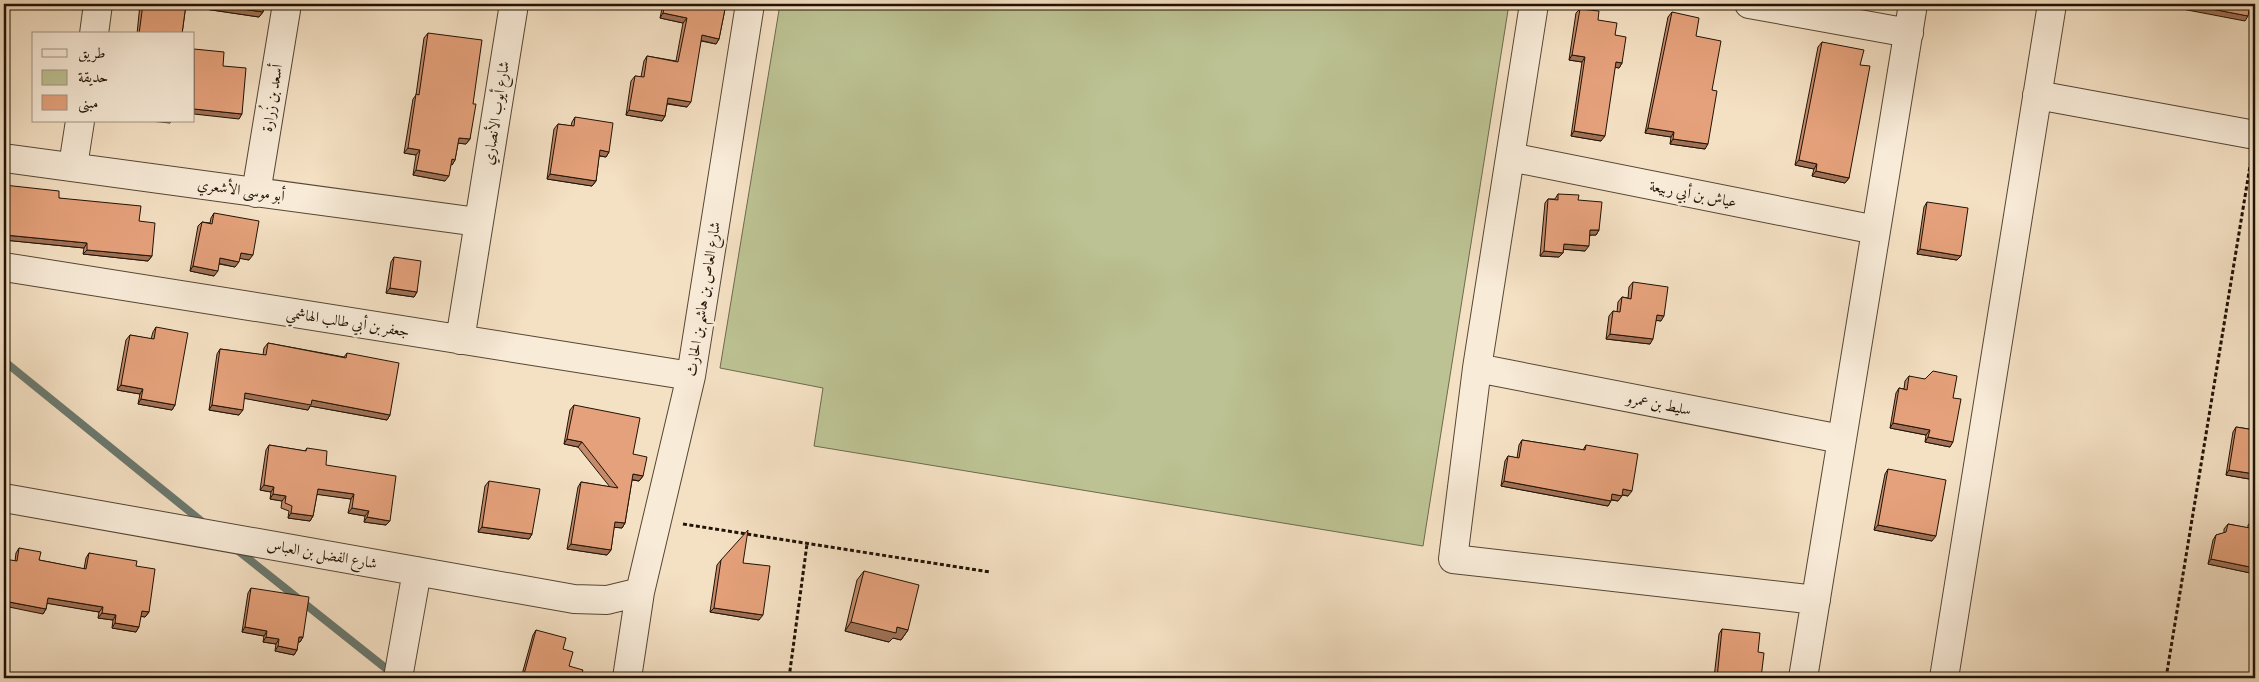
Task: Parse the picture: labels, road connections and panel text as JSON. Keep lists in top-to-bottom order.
{
  "streets": {
    "street": [
      "أسعد بن زُرارة",
      "شارع أيوب الأنصاري",
      "أبو موسى الأشعري",
      "عياش بن أبي ربيعة",
      "شارع العاص بن هاشم بن الحارث",
      "جعفر بن أبي طالب الهاشمي",
      "سليط بن عمرو",
      "شارع الفضل بن العباس"
    ]
  },
  "crossings": [
    ["أسعد بن زُرارة", "أبو موسى الأشعري"],
    ["شارع أيوب الأنصاري", "أبو موسى الأشعري"],
    ["شارع أيوب الأنصاري", "جعفر بن أبي طالب الهاشمي"],
    ["شارع العاص بن هاشم بن الحارث", "جعفر بن أبي طالب الهاشمي"],
    ["شارع العاص بن هاشم بن الحارث", "شارع الفضل بن العباس"]
  ],
  "legend": ["طريق", "حديقة", "مبنى"]
}
